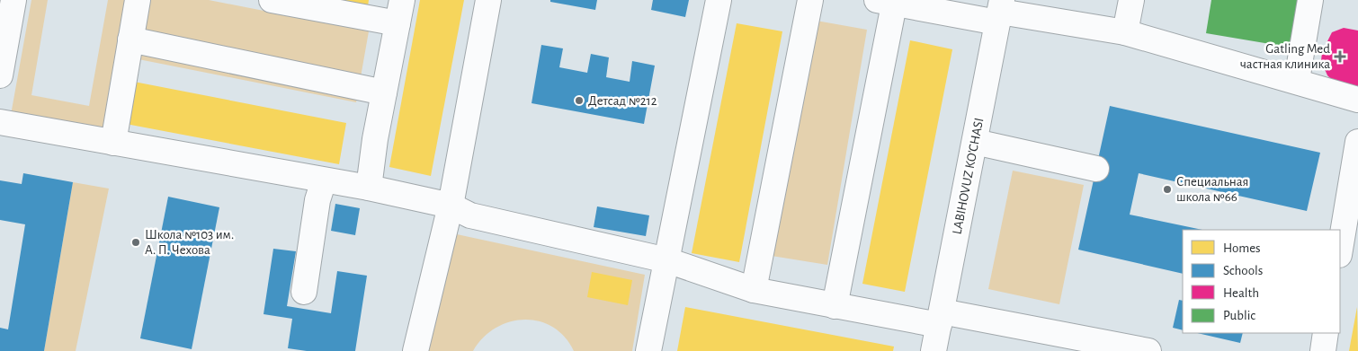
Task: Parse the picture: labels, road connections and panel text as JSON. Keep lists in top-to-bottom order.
{
  "streets": {
    "street": ["LABIHOVUZ KO'CHASI"]
  },
  "places": {
    "health": ["Gatling Med частная клиника"],
    "other": ["Детсад №212", "Специальная школа №66", "Школа №103 им. А. П. Чехова"]
  },
  "legend": [
    "Homes",
    "Schools",
    "Health",
    "Public"
  ]
}
